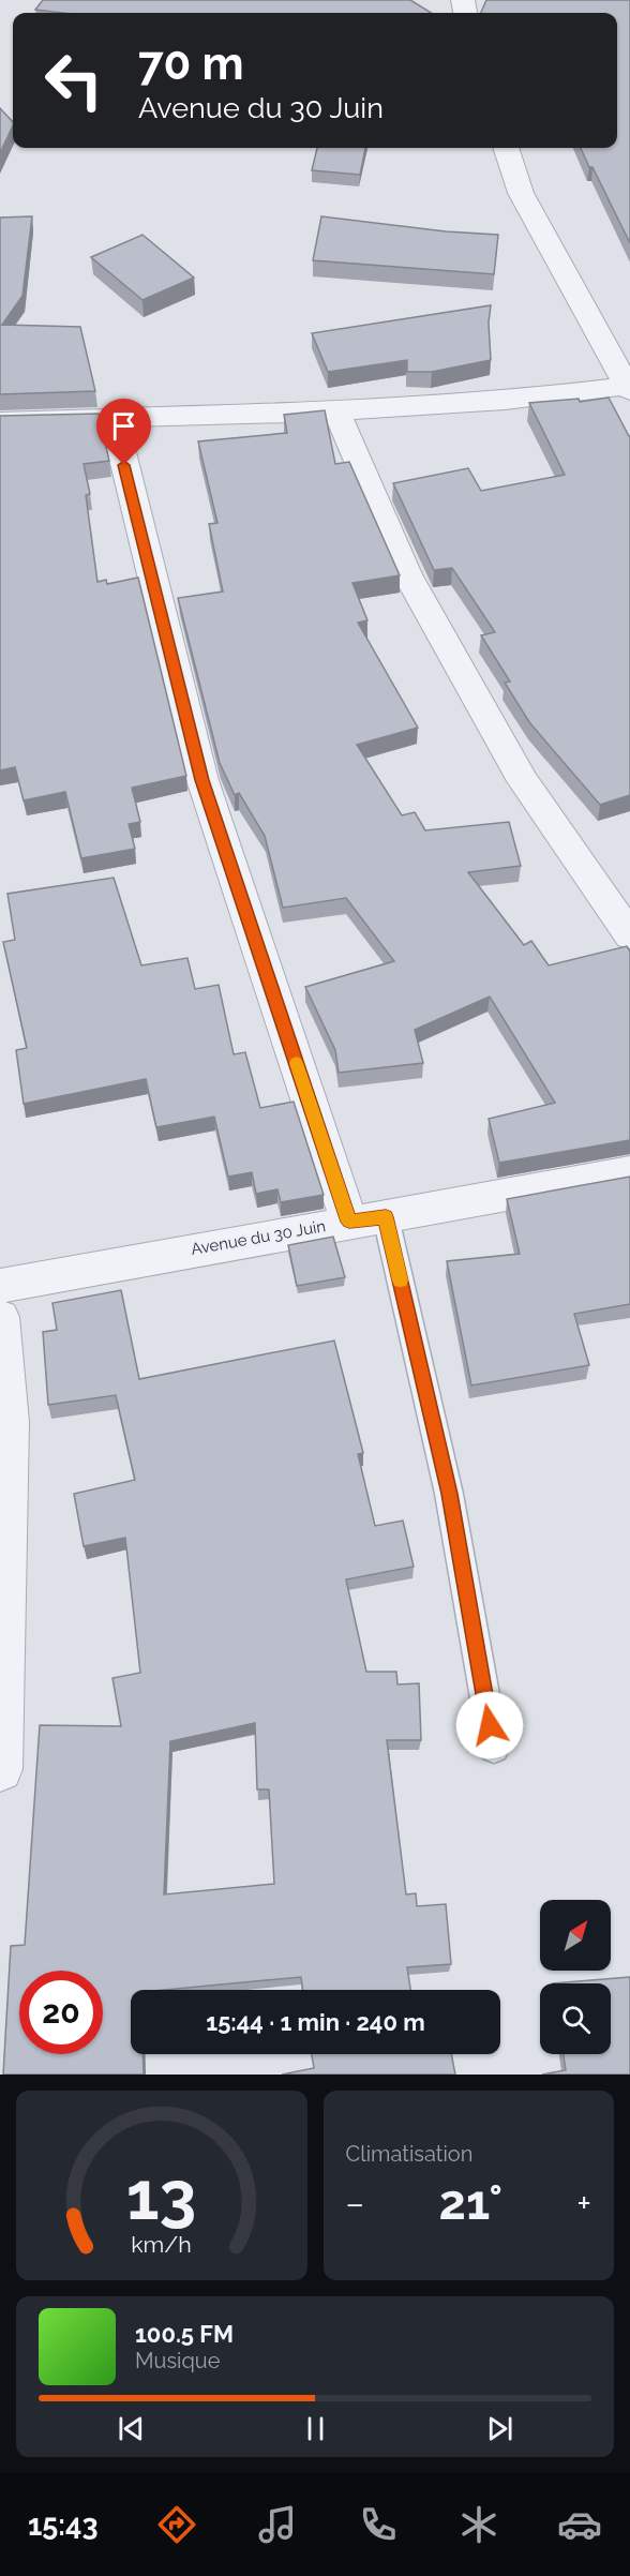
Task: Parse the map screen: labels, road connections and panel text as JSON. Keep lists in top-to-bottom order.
{
  "streets": {
    "street": ["Avenue du 30 Juin"]
  },
  "north": "top right",
  "page": {
    "turn": ["70 m", "Avenue du 30 Juin"],
    "limit": "20",
    "trip": "15:44 · 1 min · 240 m",
    "tile": "Climatisation",
    "heat": ["−", "21°", "+"],
    "song": ["100.5 FM", "Musique"],
    "tabs": "15:43",
    "gauge": ["13", "km/h"]
  }
}
